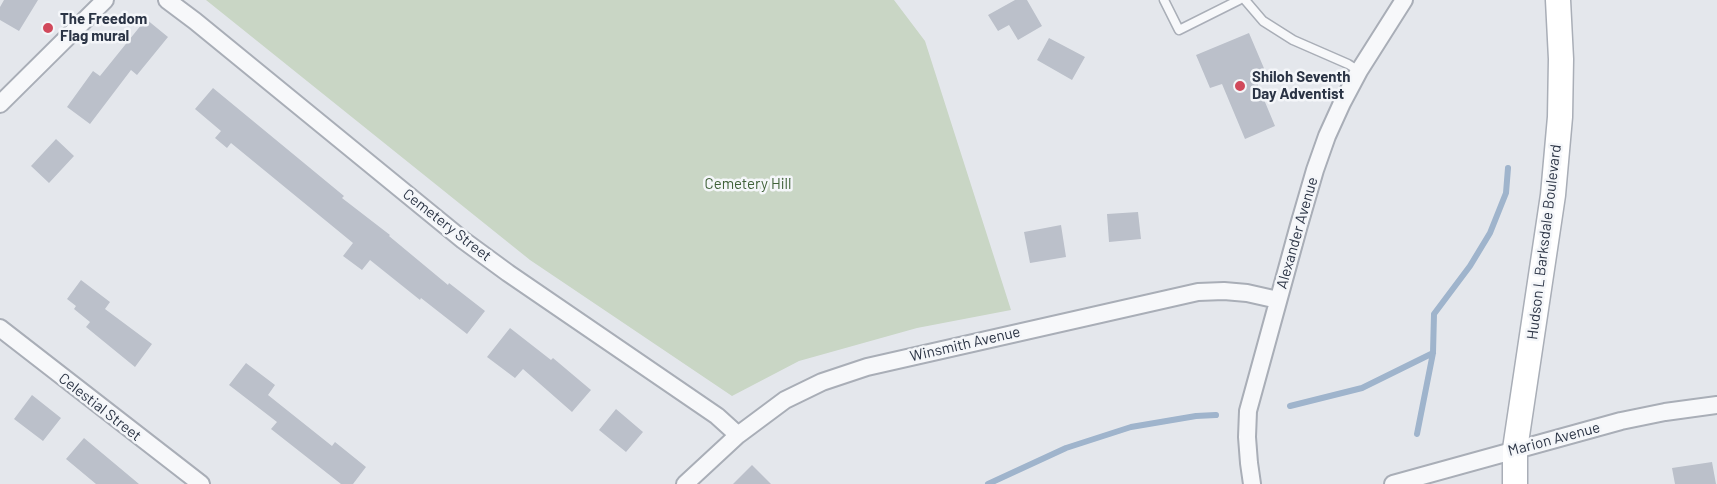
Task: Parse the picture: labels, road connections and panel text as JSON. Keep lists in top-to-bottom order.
{
  "streets": {
    "street": [
      "Cemetery Street",
      "Alexander Avenue",
      "Hudson L Barksdale Boulevard",
      "Winsmith Avenue",
      "Celestial Street",
      "Marion Avenue"
    ]
  },
  "crossings": [
    ["Cemetery Street", "Winsmith Avenue"],
    ["Alexander Avenue", "Winsmith Avenue"],
    ["Hudson L Barksdale Boulevard", "Marion Avenue"]
  ],
  "parks": ["Cemetery Hill"],
  "places": ["The Freedom Flag mural", "Shiloh Seventh Day Adventist"]
}
